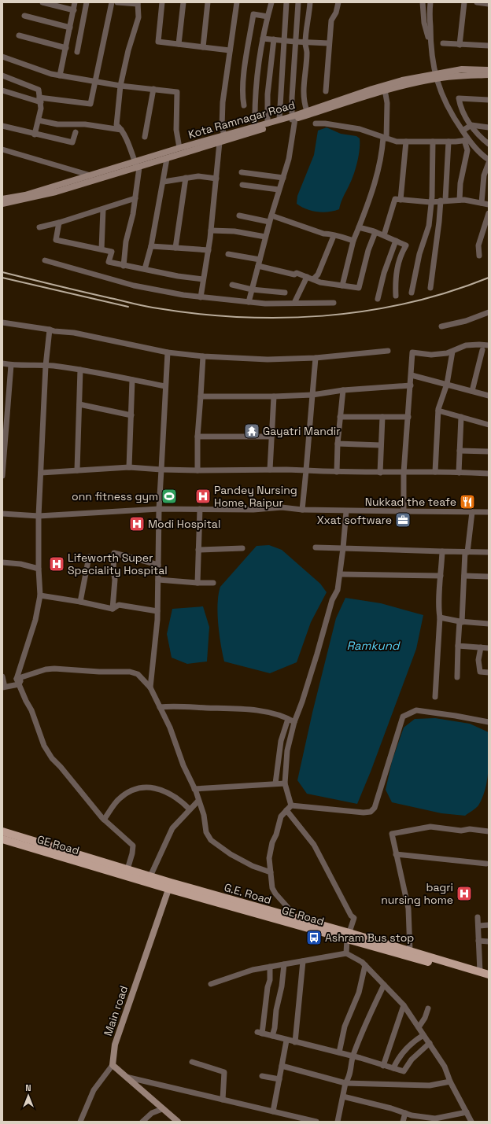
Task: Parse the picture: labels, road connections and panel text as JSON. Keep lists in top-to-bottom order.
{
  "streets": {
    "main road": ["GE Road"],
    "street": ["Kota Ramnagar Road", "Main road"]
  },
  "crossings": [
    ["GE Road", "Main road"]
  ],
  "water": ["Ramkund"],
  "places": {
    "temple": ["Gayatri Mandir"],
    "sports": ["onn fitness gym"],
    "hospital": [
      "Pandey Nursing Home, Raipur",
      "Modi Hospital",
      "Lifeworth Super Speciality Hospital",
      "bagri nursing home"
    ],
    "restaurant": ["Nukkad the teafe"],
    "office": ["Xxat software"],
    "bus stop": ["Ashram Bus stop"]
  },
  "north": "top"
}
